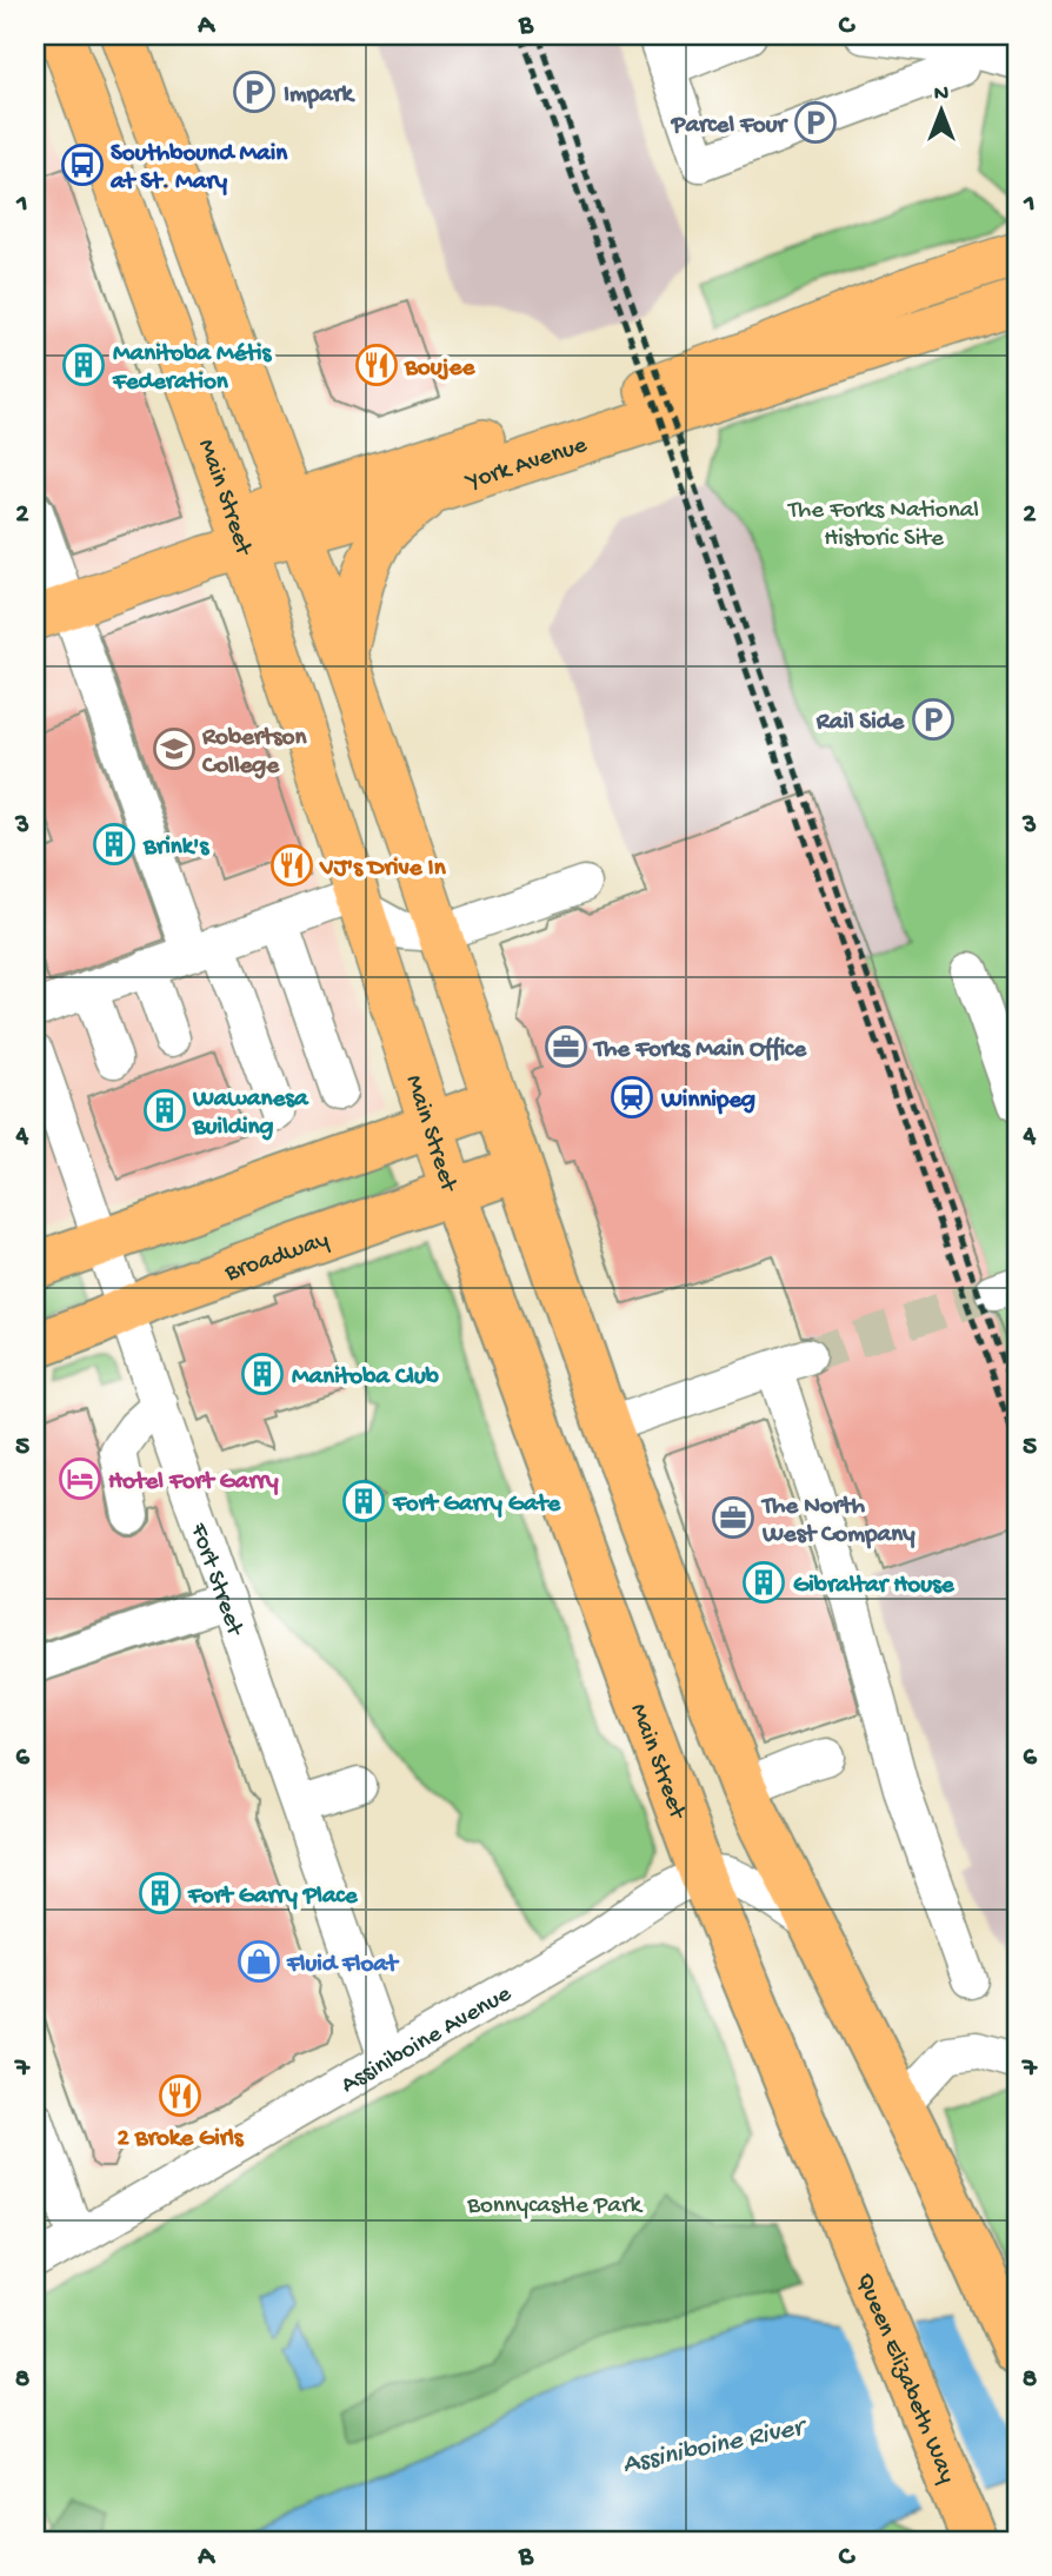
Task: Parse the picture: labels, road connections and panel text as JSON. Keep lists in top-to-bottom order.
{
  "streets": {
    "highway": ["Main Street", "Broadway", "Queen Elizabeth Way"],
    "main road": ["York Avenue"],
    "street": ["Fort Street", "Assiniboine Avenue"]
  },
  "crossings": [
    ["York Avenue", "Main Street"],
    ["Main Street", "Broadway"],
    ["Main Street", "Assiniboine Avenue"],
    ["Main Street", "Queen Elizabeth Way"],
    ["Broadway", "Fort Street"],
    ["Fort Street", "Assiniboine Avenue"]
  ],
  "water": ["Assiniboine River"],
  "parks": ["The Forks National Historic Site", "Bonnycastle Park"],
  "places": {
    "parking": ["Impark", "Parcel Four", "Rail Side"],
    "bus stop": ["Southbound Main at St. Mary"],
    "building": [
      "Manitoba Métis Federation",
      "Brink's",
      "Wawanesa Building",
      "Manitoba Club",
      "Fort Garry Gate",
      "Gibraltar House",
      "Fort Garry Place"
    ],
    "restaurant": ["Boujee", "VJ's Drive In", "2 Broke Girls"],
    "school or university": ["Robertson College"],
    "office": ["The Forks Main Office", "The North West Company"],
    "station": ["Winnipeg"],
    "hotel": ["Hotel Fort Garry"],
    "shop": ["Fluid Float"]
  },
  "north": "top",
  "grid": {
    "columns": ["A", "B", "C"],
    "rows": [
      "1",
      "2",
      "3",
      "4",
      "5",
      "6",
      "7",
      "8"
    ]
  }
}
